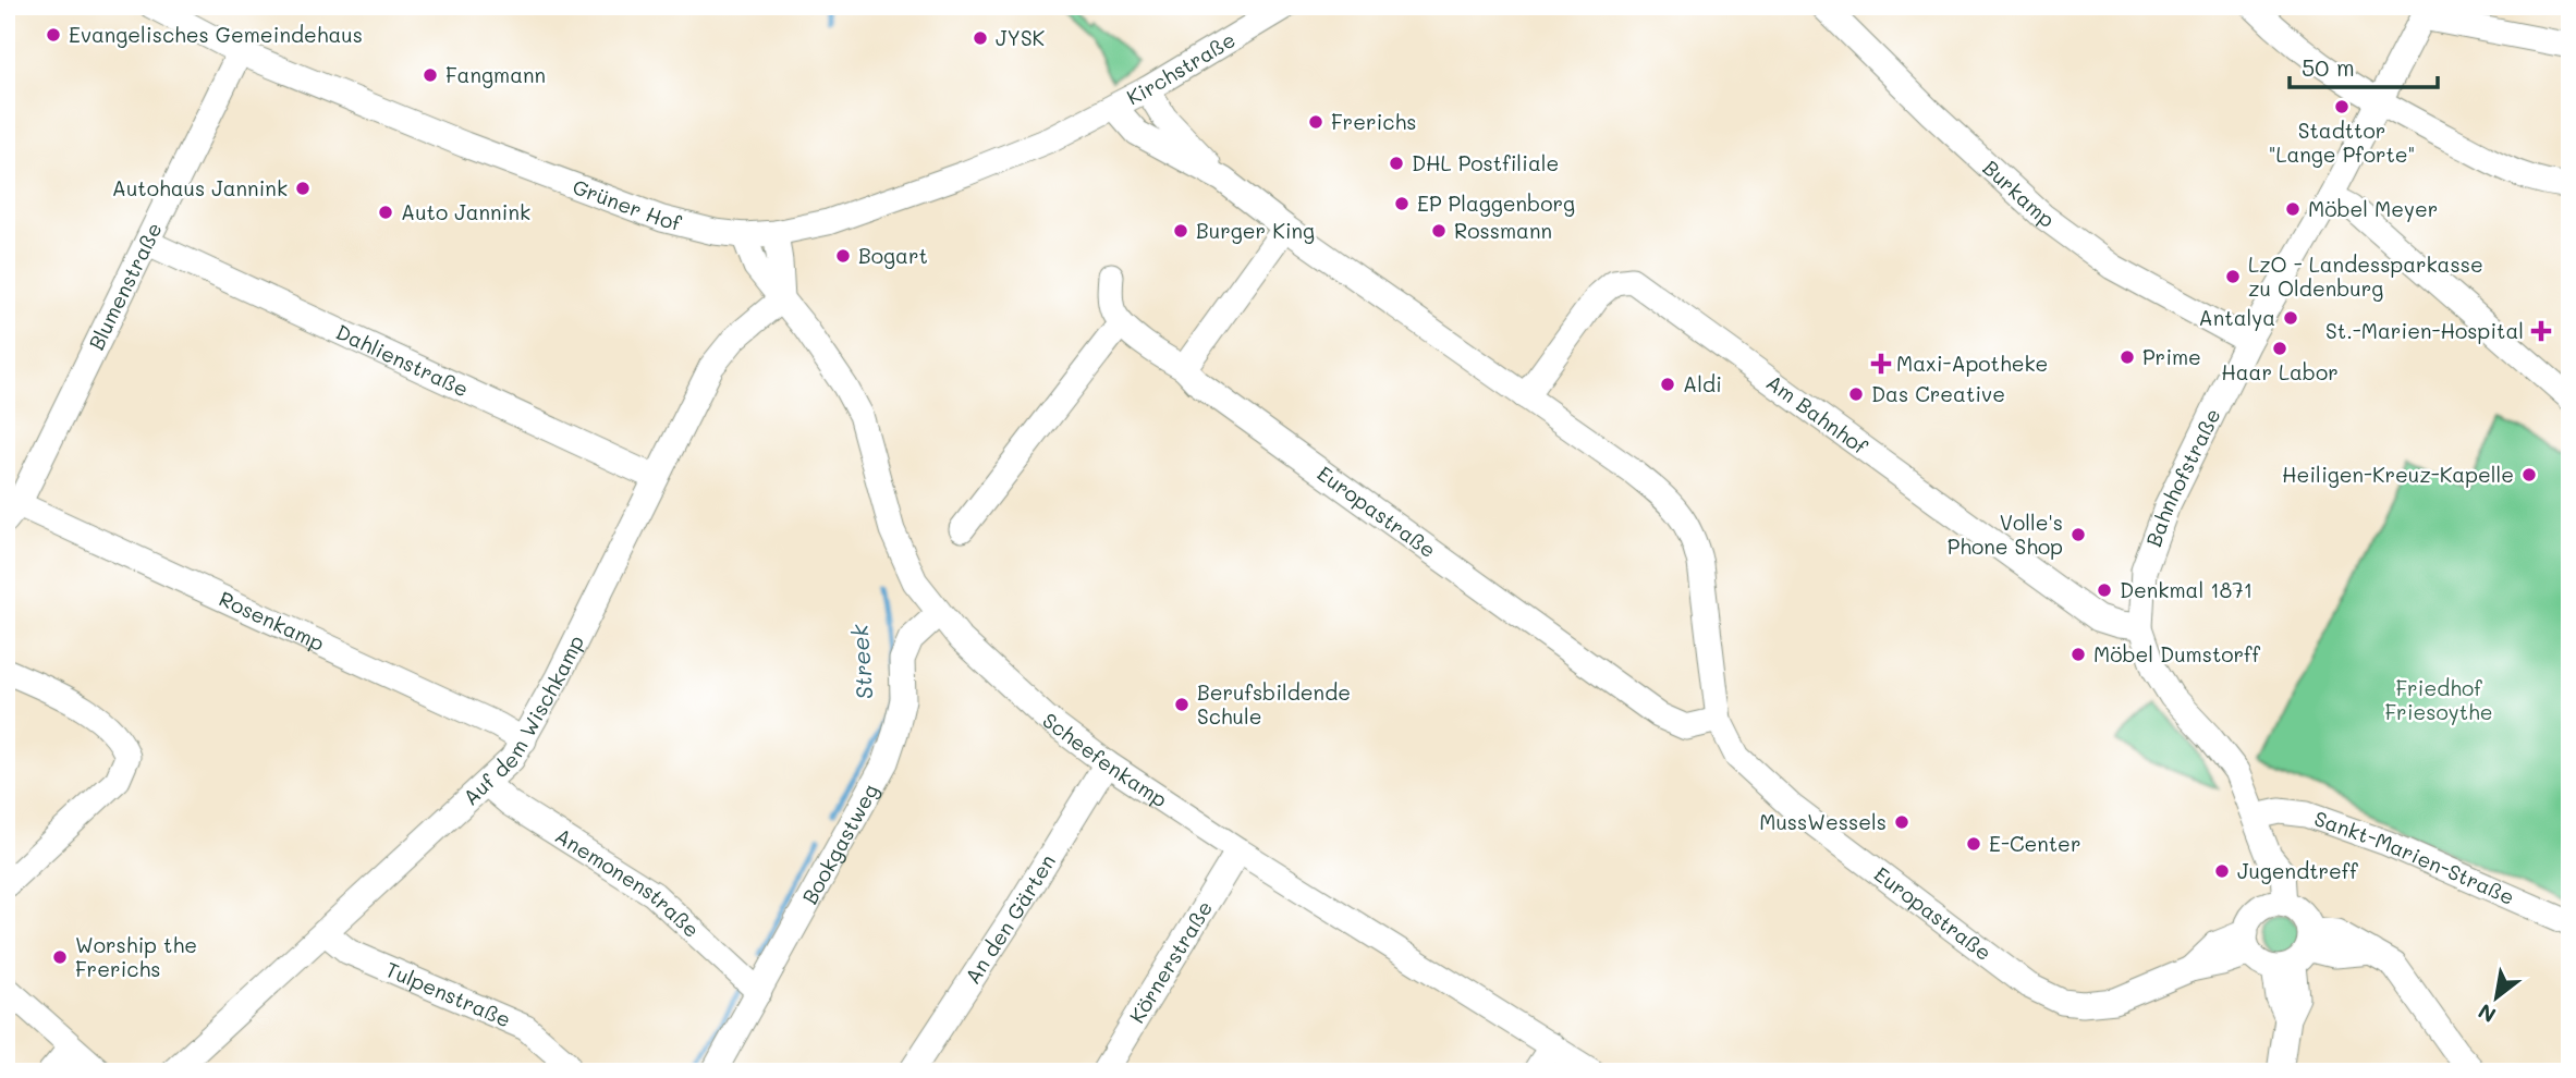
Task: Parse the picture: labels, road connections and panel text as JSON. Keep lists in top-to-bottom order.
{
  "streets": {
    "street": [
      "Kirchstraße",
      "Burkamp",
      "Grüner Hof",
      "Blumenstraße",
      "Dahlienstraße",
      "Am Bahnhof",
      "Bahnhofstraße",
      "Europastraße",
      "Rosenkamp",
      "Auf dem Wischkamp",
      "Scheefenkamp",
      "Bookgastweg",
      "Sankt-Marien-Straße",
      "Anemonenstraße",
      "An den Gärten",
      "Körnerstraße",
      "Tulpenstraße"
    ]
  },
  "crossings": [
    ["Kirchstraße", "Grüner Hof"],
    ["Kirchstraße", "Europastraße"],
    ["Burkamp", "Bahnhofstraße"],
    ["Grüner Hof", "Blumenstraße"],
    ["Grüner Hof", "Europastraße"],
    ["Grüner Hof", "Scheefenkamp"],
    ["Blumenstraße", "Dahlienstraße"],
    ["Blumenstraße", "Rosenkamp"],
    ["Dahlienstraße", "Auf dem Wischkamp"],
    ["Am Bahnhof", "Bahnhofstraße"],
    ["Am Bahnhof", "Europastraße"],
    ["Bahnhofstraße", "Europastraße"],
    ["Bahnhofstraße", "Sankt-Marien-Straße"],
    ["Rosenkamp", "Auf dem Wischkamp"],
    ["Auf dem Wischkamp", "Scheefenkamp"],
    ["Auf dem Wischkamp", "Anemonenstraße"],
    ["Auf dem Wischkamp", "Tulpenstraße"],
    ["Scheefenkamp", "Bookgastweg"],
    ["Scheefenkamp", "An den Gärten"],
    ["Scheefenkamp", "Körnerstraße"],
    ["Bookgastweg", "Anemonenstraße"]
  ],
  "water": ["Streek"],
  "parks": ["Friedhof Friesoythe"],
  "places": {
    "other": [
      "Evangelisches Gemeindehaus",
      "JYSK",
      "Fangmann",
      "Stadttor \"Lange Pforte\"",
      "Frerichs",
      "DHL Postfiliale",
      "Autohaus Jannink",
      "EP Plaggenborg",
      "Möbel Meyer",
      "Auto Jannink",
      "Burger King",
      "Rossmann",
      "Bogart",
      "LzO - Landessparkasse zu Oldenburg",
      "Antalya",
      "Haar Labor",
      "Prime",
      "Aldi",
      "Das Creative",
      "Heiligen-Kreuz-Kapelle",
      "Volle's Phone Shop",
      "Denkmal 1871",
      "Möbel Dumstorff",
      "Berufsbildende Schule",
      "MussWessels",
      "E-Center",
      "Jugendtreff",
      "Worship the Frerichs"
    ],
    "health": ["St.-Marien-Hospital", "Maxi-Apotheke"]
  },
  "scale_bar": "50 m",
  "north": "bottom left"
}
